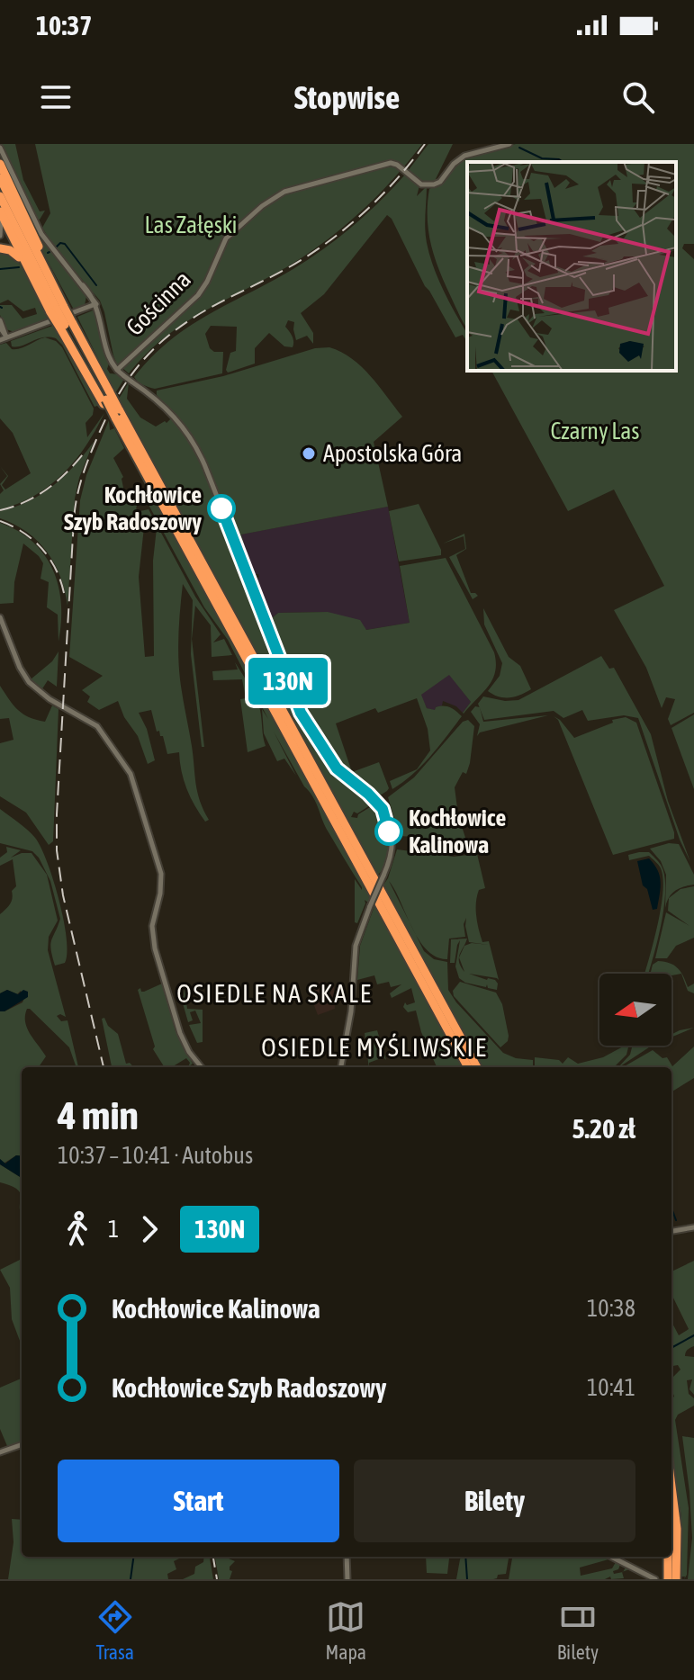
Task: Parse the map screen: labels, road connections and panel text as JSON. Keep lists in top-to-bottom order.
{
  "streets": {
    "street": ["Gościnna"]
  },
  "districts": ["OSIEDLE NA SKALE", "OSIEDLE MYŚLIWSKIE"],
  "parks": ["Las Załęski", "Czarny Las"],
  "places": ["Apostolska Góra", "Kochłowice Szyb Radoszowy", "Kochłowice Kalinowa"],
  "lines": ["bus line 130N"],
  "north": "left",
  "page": {
    "status": "10:37",
    "header": "Stopwise",
    "on_map": "130N",
    "heading": ["4 min", "10:37 – 10:41 · Autobus", "5.20 zł"],
    "legs": ["1", "130N"],
    "list": [
      {
        "name": "Kochłowice Kalinowa",
        "value": "10:38"
      },
      {
        "name": "Kochłowice Szyb Radoszowy",
        "value": "10:41"
      }
    ],
    "buttons": ["Start", "Bilety"],
    "tabs": ["Trasa", "Mapa", "Bilety"]
  }
}
